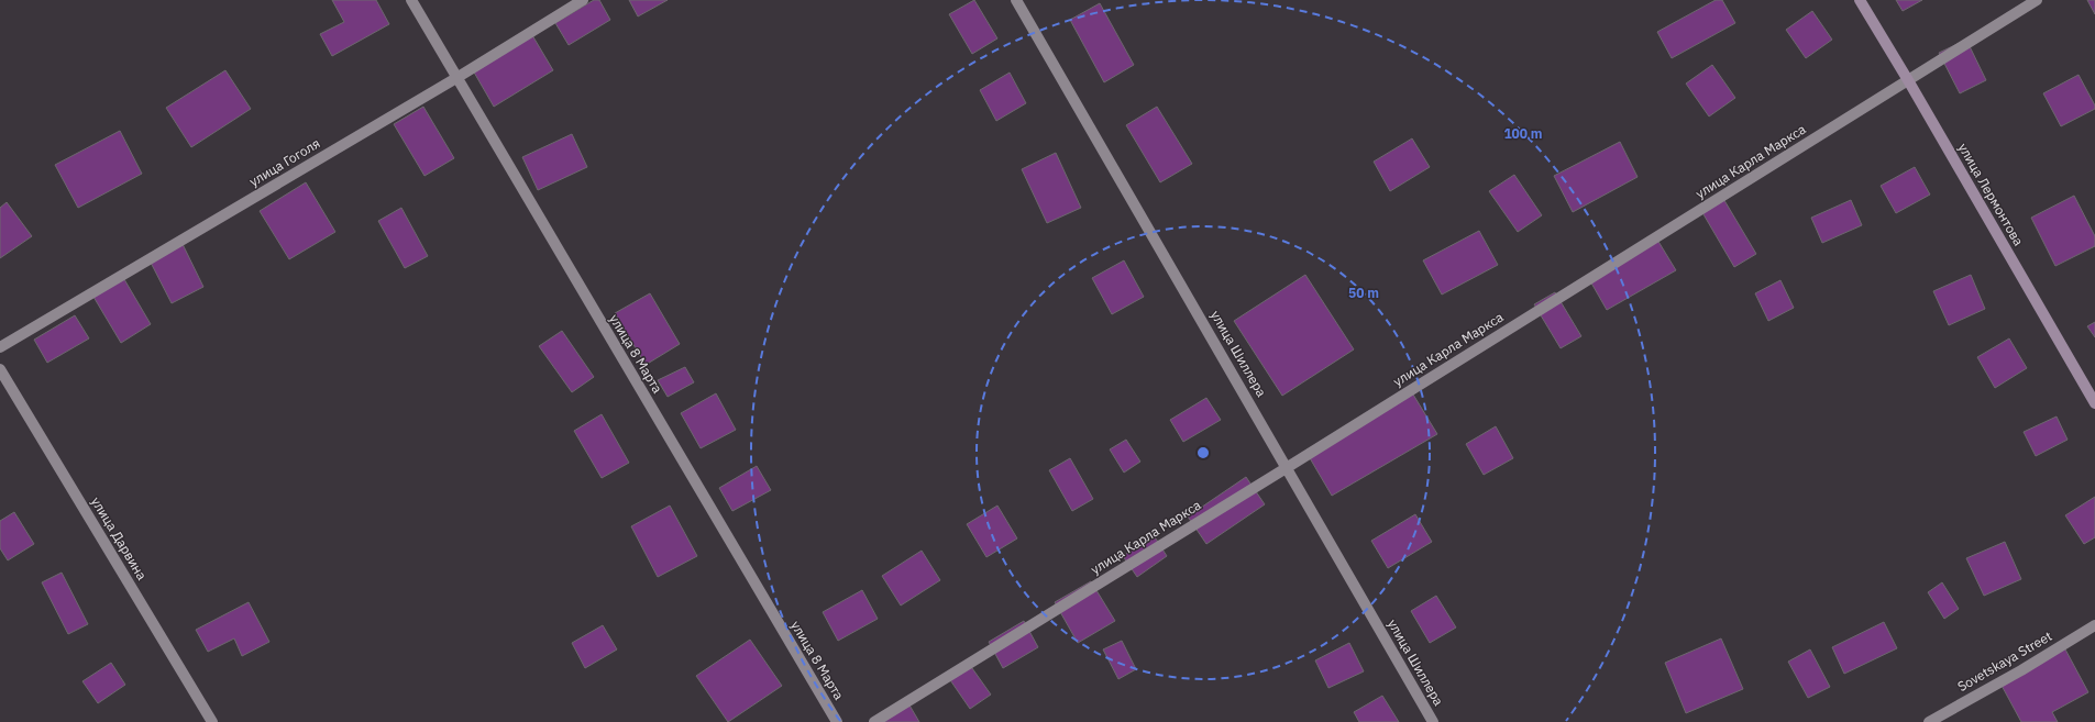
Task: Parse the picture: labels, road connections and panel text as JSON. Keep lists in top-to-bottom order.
{
  "streets": {
    "street": [
      "улица Карла Маркса",
      "улица Гоголя",
      "улица Лермонтова",
      "улица 8 Марта",
      "улица Шиллера",
      "улица Дарвина",
      "Sovetskaya Street"
    ]
  },
  "crossings": [
    ["улица Карла Маркса", "улица Лермонтова"],
    ["улица Карла Маркса", "улица Шиллера"],
    ["улица Гоголя", "улица 8 Марта"]
  ],
  "rings": ["100 m", "50 m"]
}
